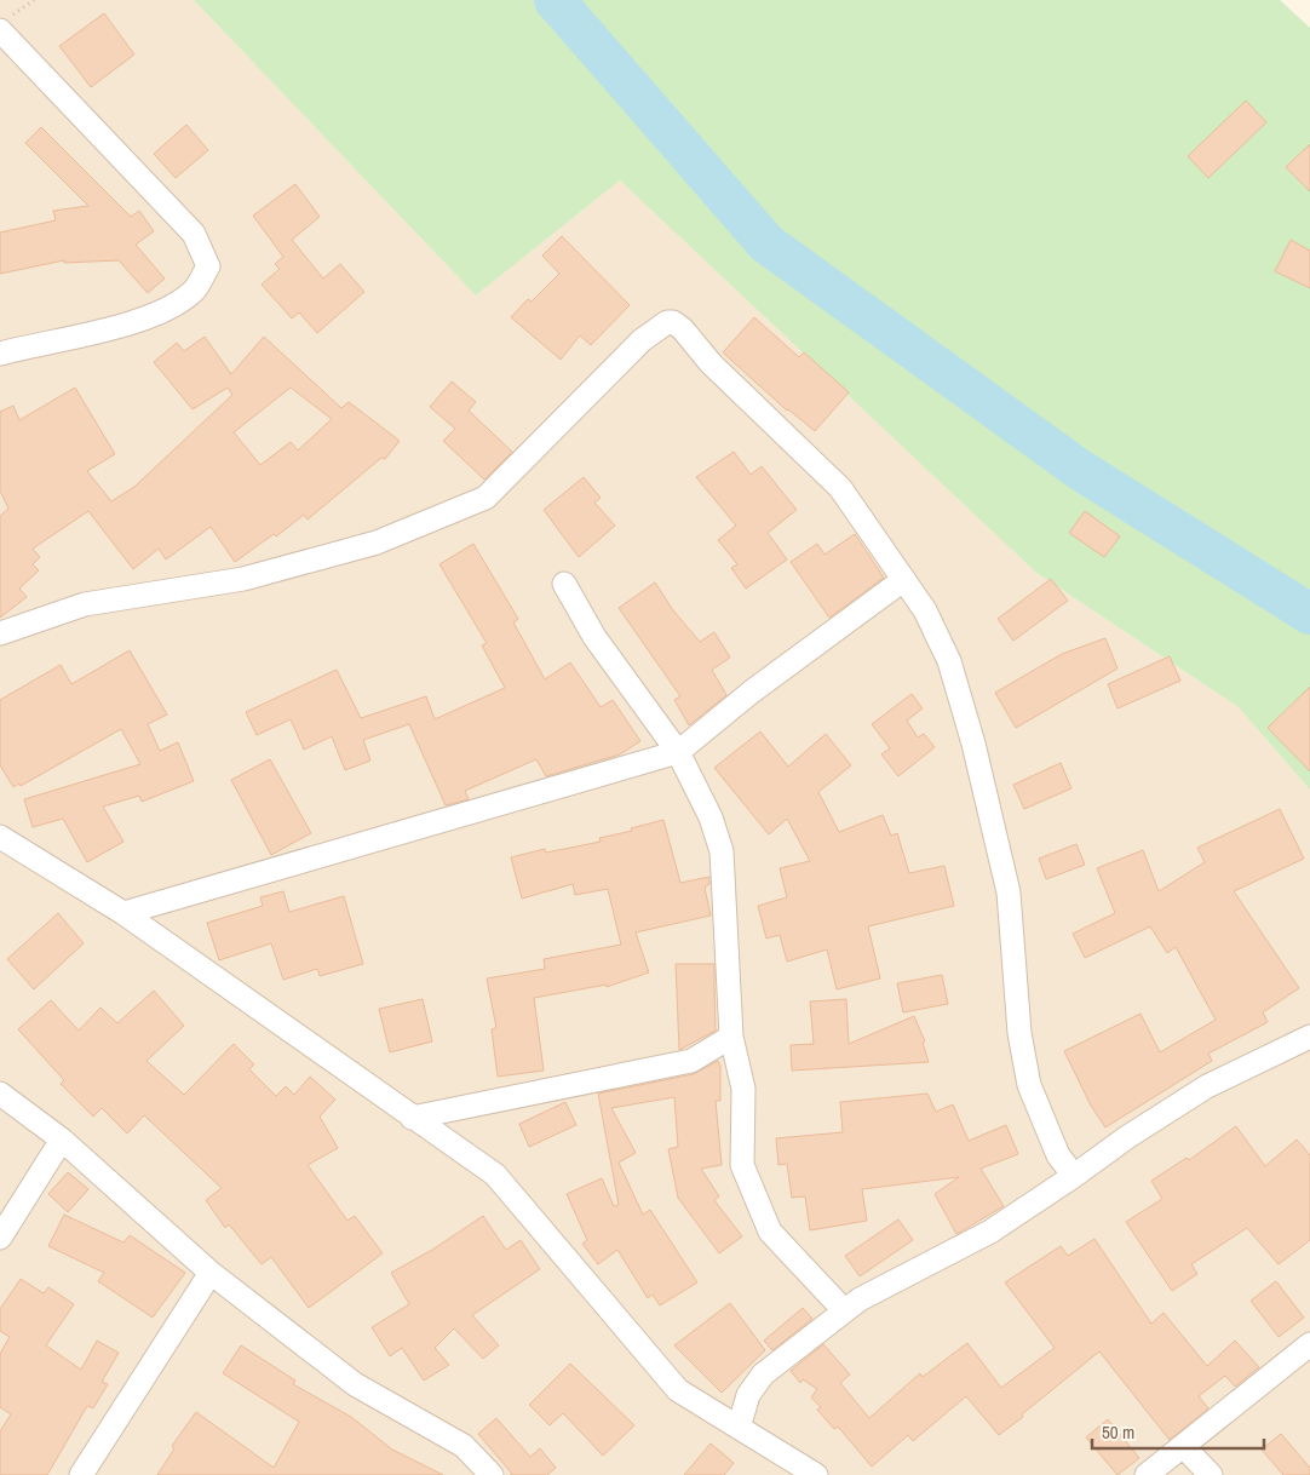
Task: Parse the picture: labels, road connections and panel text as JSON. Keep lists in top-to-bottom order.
{
  "scale_bar": "50 m"
}
